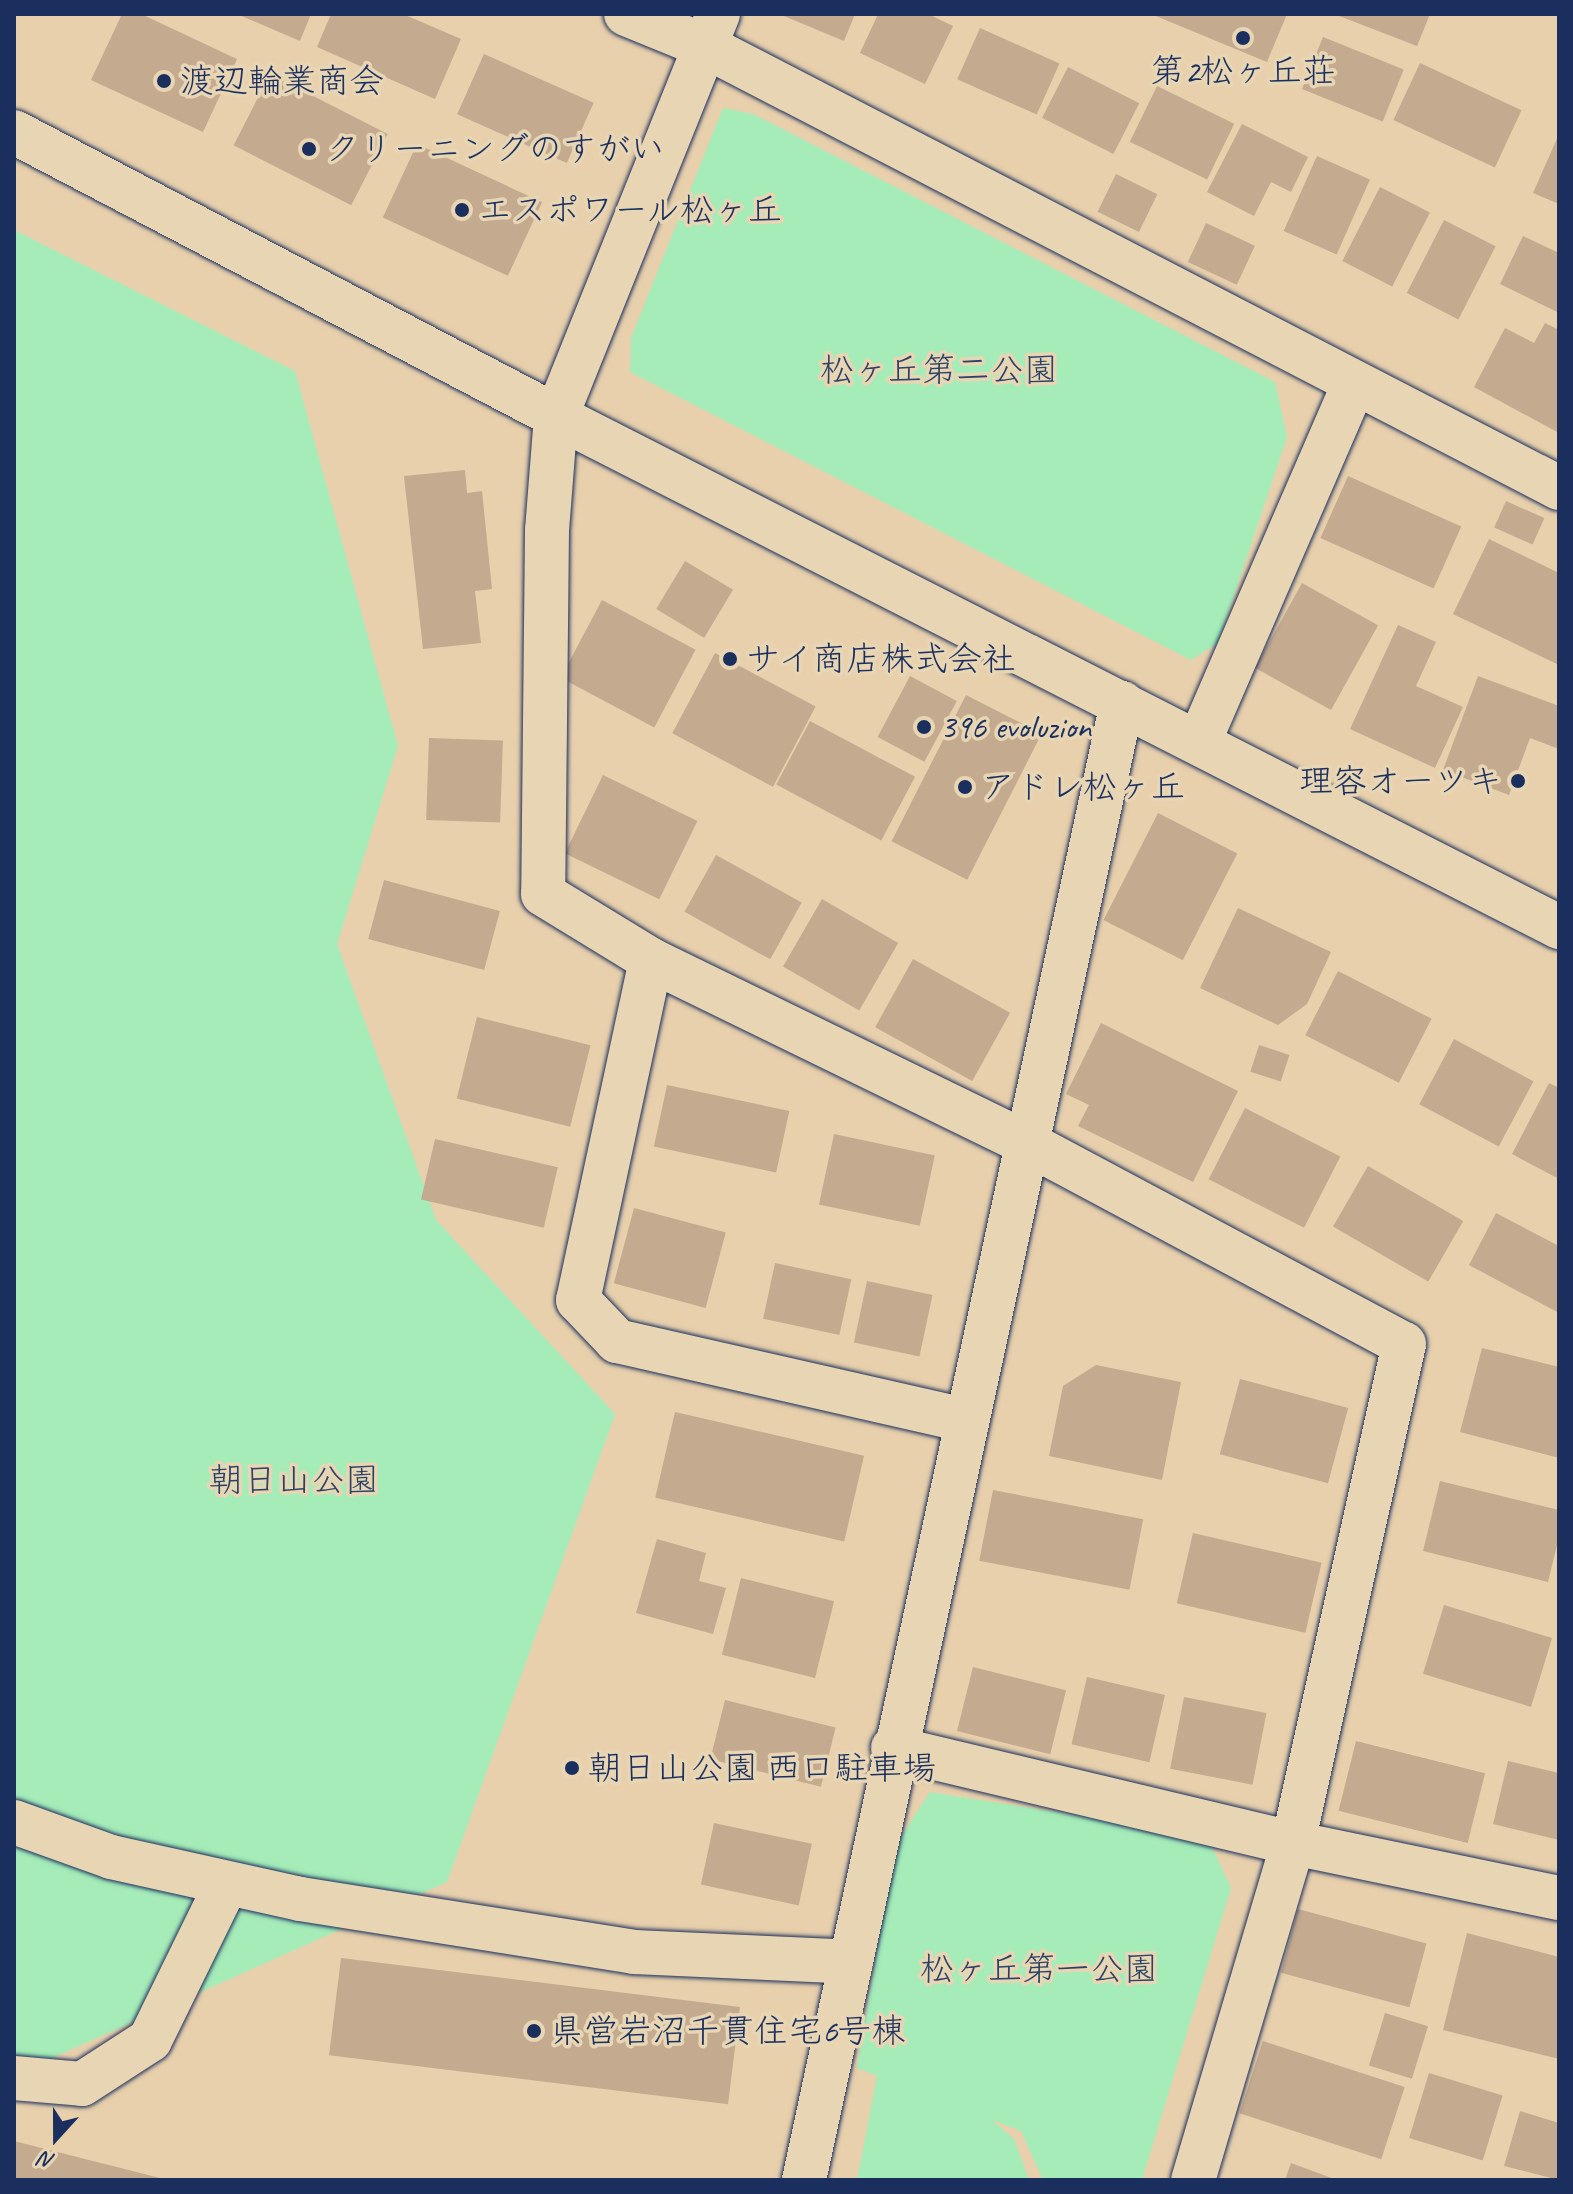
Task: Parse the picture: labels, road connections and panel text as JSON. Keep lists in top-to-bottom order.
{
  "parks": ["松ヶ丘第二公園", "朝日山公園", "松ヶ丘第一公園"],
  "places": [
    "第2松ヶ丘荘",
    "渡辺輪業商会",
    "クリーニングのすがい",
    "エスポワール松ヶ丘",
    "サイ商店株式会社",
    "396 evoluzion",
    "理容オーツキ",
    "アドレ松ヶ丘",
    "朝日山公園 西口駐車場",
    "県営岩沼千貫住宅6号棟"
  ],
  "north": "bottom"
}
